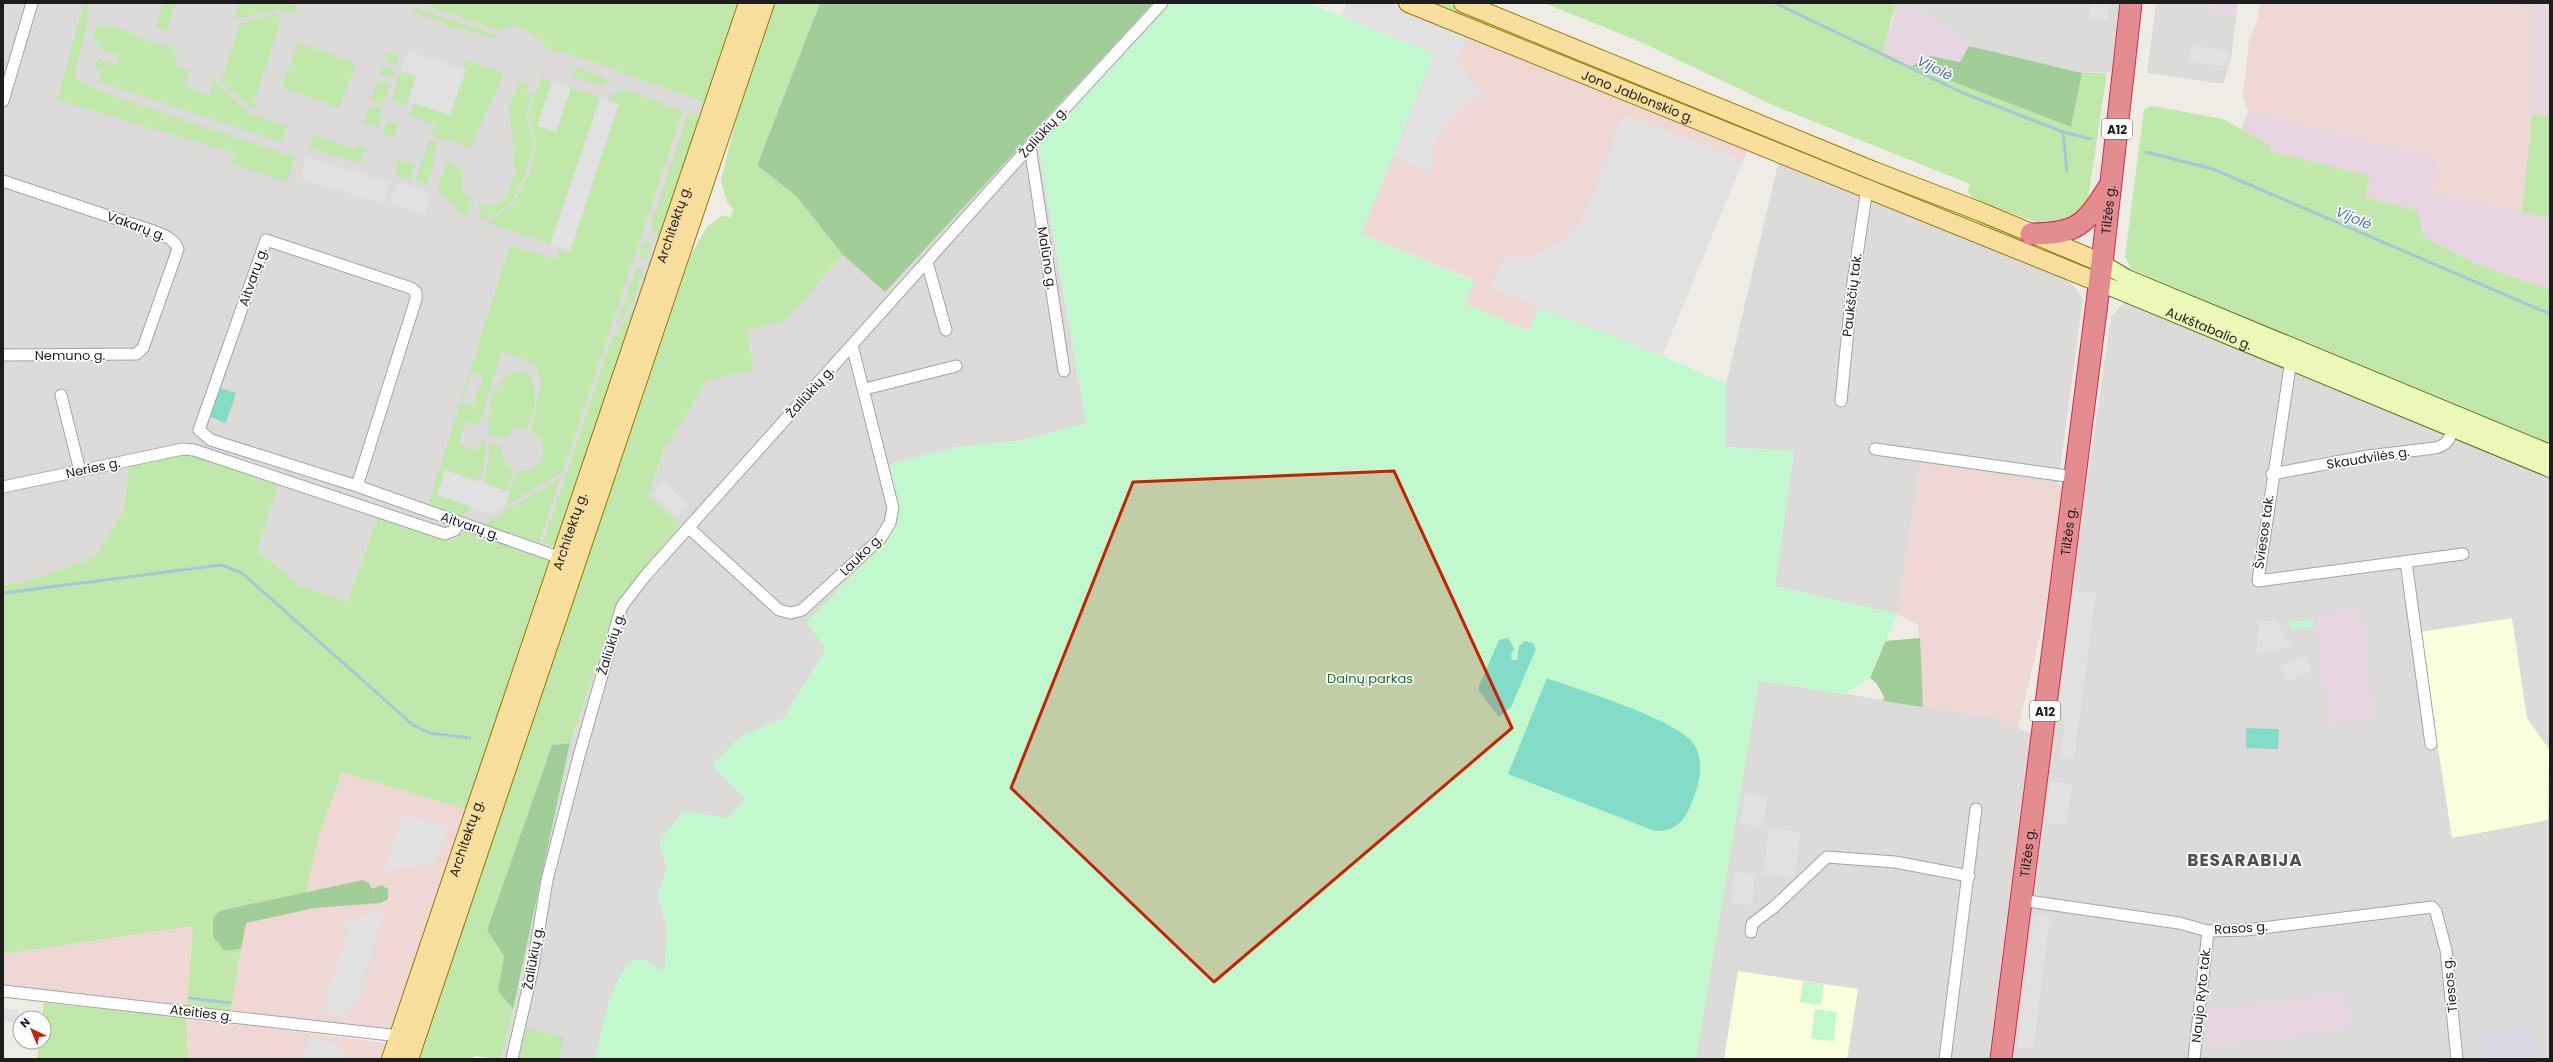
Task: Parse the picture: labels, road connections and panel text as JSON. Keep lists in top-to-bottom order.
{
  "streets": {
    "highway": ["A12", "Tilžės g."],
    "main road": ["Jono Jablonskio g.", "Architektų g.", "Aukštabalio g."],
    "street": [
      "Žaliūkių g.",
      "Vakarų g.",
      "Malūno g.",
      "Aitvarų g.",
      "Paukščių tak.",
      "Nemuno g.",
      "Skaudvilės g.",
      "Neries g.",
      "Šviesos tak.",
      "Lauko g.",
      "Rasos g.",
      "Tiesos g.",
      "Naujo Ryto tak.",
      "Ateities g."
    ]
  },
  "crossings": [
    ["Jono Jablonskio g.", "Paukščių tak."],
    ["Jono Jablonskio g.", "Aukštabalio g."],
    ["Žaliūkių g.", "Malūno g."],
    ["Žaliūkių g.", "Lauko g."],
    ["Tilžės g.", "Aukštabalio g."],
    ["Tilžės g.", "Rasos g."],
    ["Architektų g.", "Aitvarų g."],
    ["Architektų g.", "Ateities g."],
    ["Vakarų g.", "Nemuno g."],
    ["Aitvarų g.", "Neries g."],
    ["Paukščių tak.", "Aukštabalio g."],
    ["Aukštabalio g.", "Skaudvilės g."],
    ["Aukštabalio g.", "Šviesos tak."],
    ["Skaudvilės g.", "Šviesos tak."],
    ["Rasos g.", "Tiesos g."],
    ["Rasos g.", "Naujo Ryto tak."]
  ],
  "districts": ["BESARABIJA"],
  "water": ["Vijolė"],
  "parks": ["Dainų parkas"],
  "north": "top left"
}
